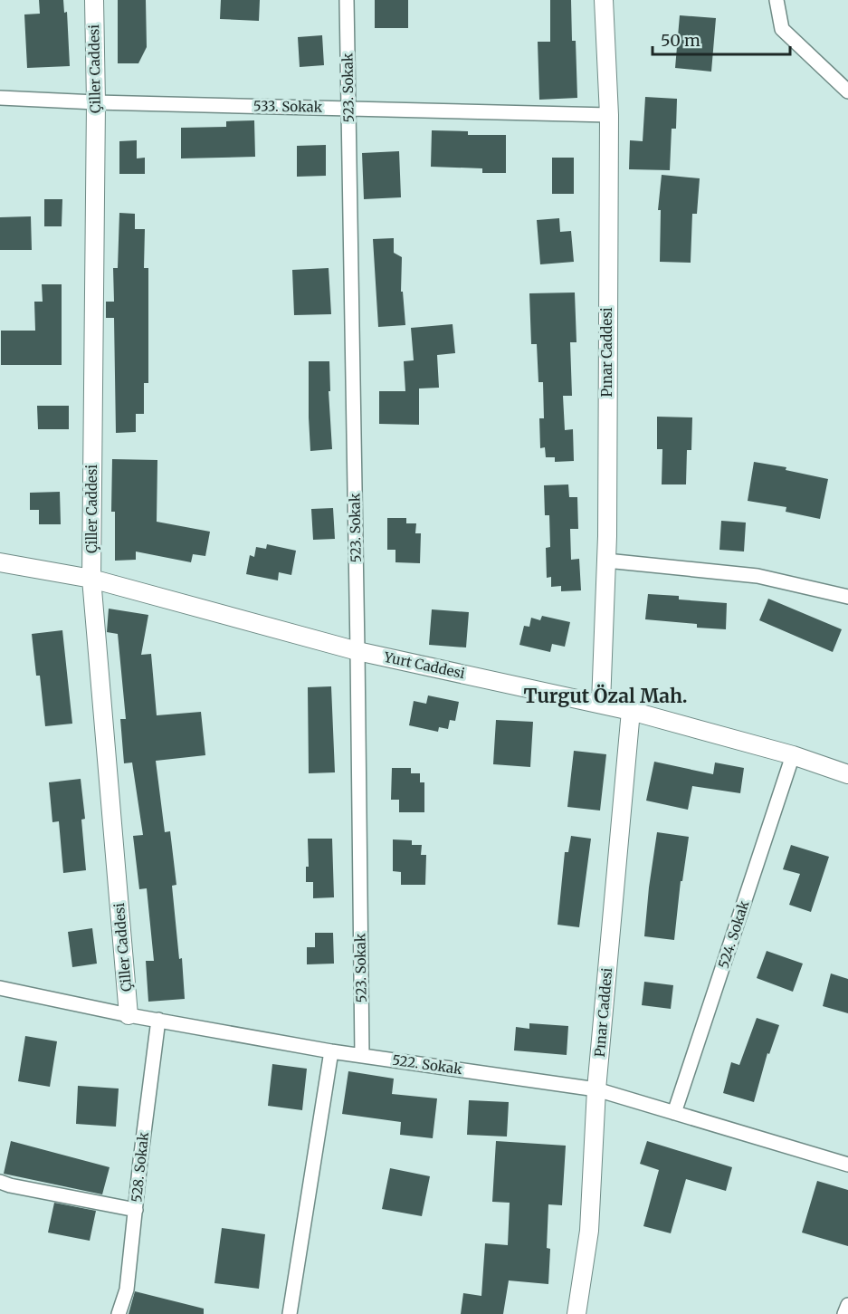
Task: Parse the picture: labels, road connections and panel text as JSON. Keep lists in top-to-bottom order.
{
  "streets": {
    "street": [
      "Çiller Caddesi",
      "523. Sokak",
      "533. Sokak",
      "Pınar Caddesi",
      "Yurt Caddesi",
      "524. Sokak",
      "522. Sokak",
      "528. Sokak"
    ]
  },
  "crossings": [
    ["Çiller Caddesi", "533. Sokak"],
    ["Çiller Caddesi", "Yurt Caddesi"],
    ["Çiller Caddesi", "522. Sokak"],
    ["523. Sokak", "533. Sokak"],
    ["523. Sokak", "Yurt Caddesi"],
    ["523. Sokak", "522. Sokak"],
    ["533. Sokak", "Pınar Caddesi"],
    ["Pınar Caddesi", "Yurt Caddesi"],
    ["Pınar Caddesi", "522. Sokak"],
    ["Yurt Caddesi", "524. Sokak"],
    ["524. Sokak", "522. Sokak"],
    ["522. Sokak", "528. Sokak"]
  ],
  "districts": ["Turgut Özal Mah."],
  "scale_bar": "50 m"
}
